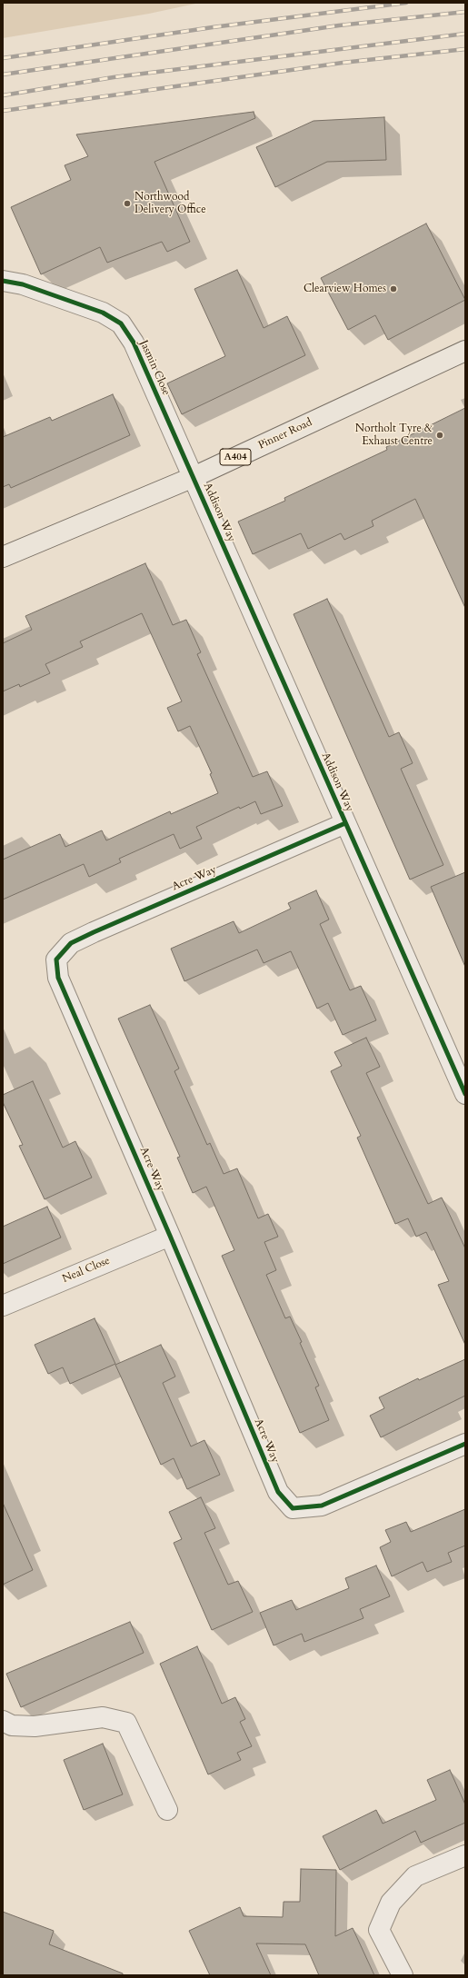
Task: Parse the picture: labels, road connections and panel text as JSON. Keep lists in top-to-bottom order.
{
  "streets": {
    "main road": ["Pinner Road", "A404"],
    "street": [
      "Jasmin Close",
      "Addison Way",
      "Acre Way",
      "Neal Close"
    ]
  },
  "crossings": [
    ["Jasmin Close", "Pinner Road"],
    ["Jasmin Close", "Addison Way"],
    ["Pinner Road", "Addison Way"],
    ["Addison Way", "Acre Way"],
    ["Acre Way", "Neal Close"]
  ],
  "places": ["Northwood Delivery Office", "Clearview Homes", "Northolt Tyre & Exhaust Centre"]
}
